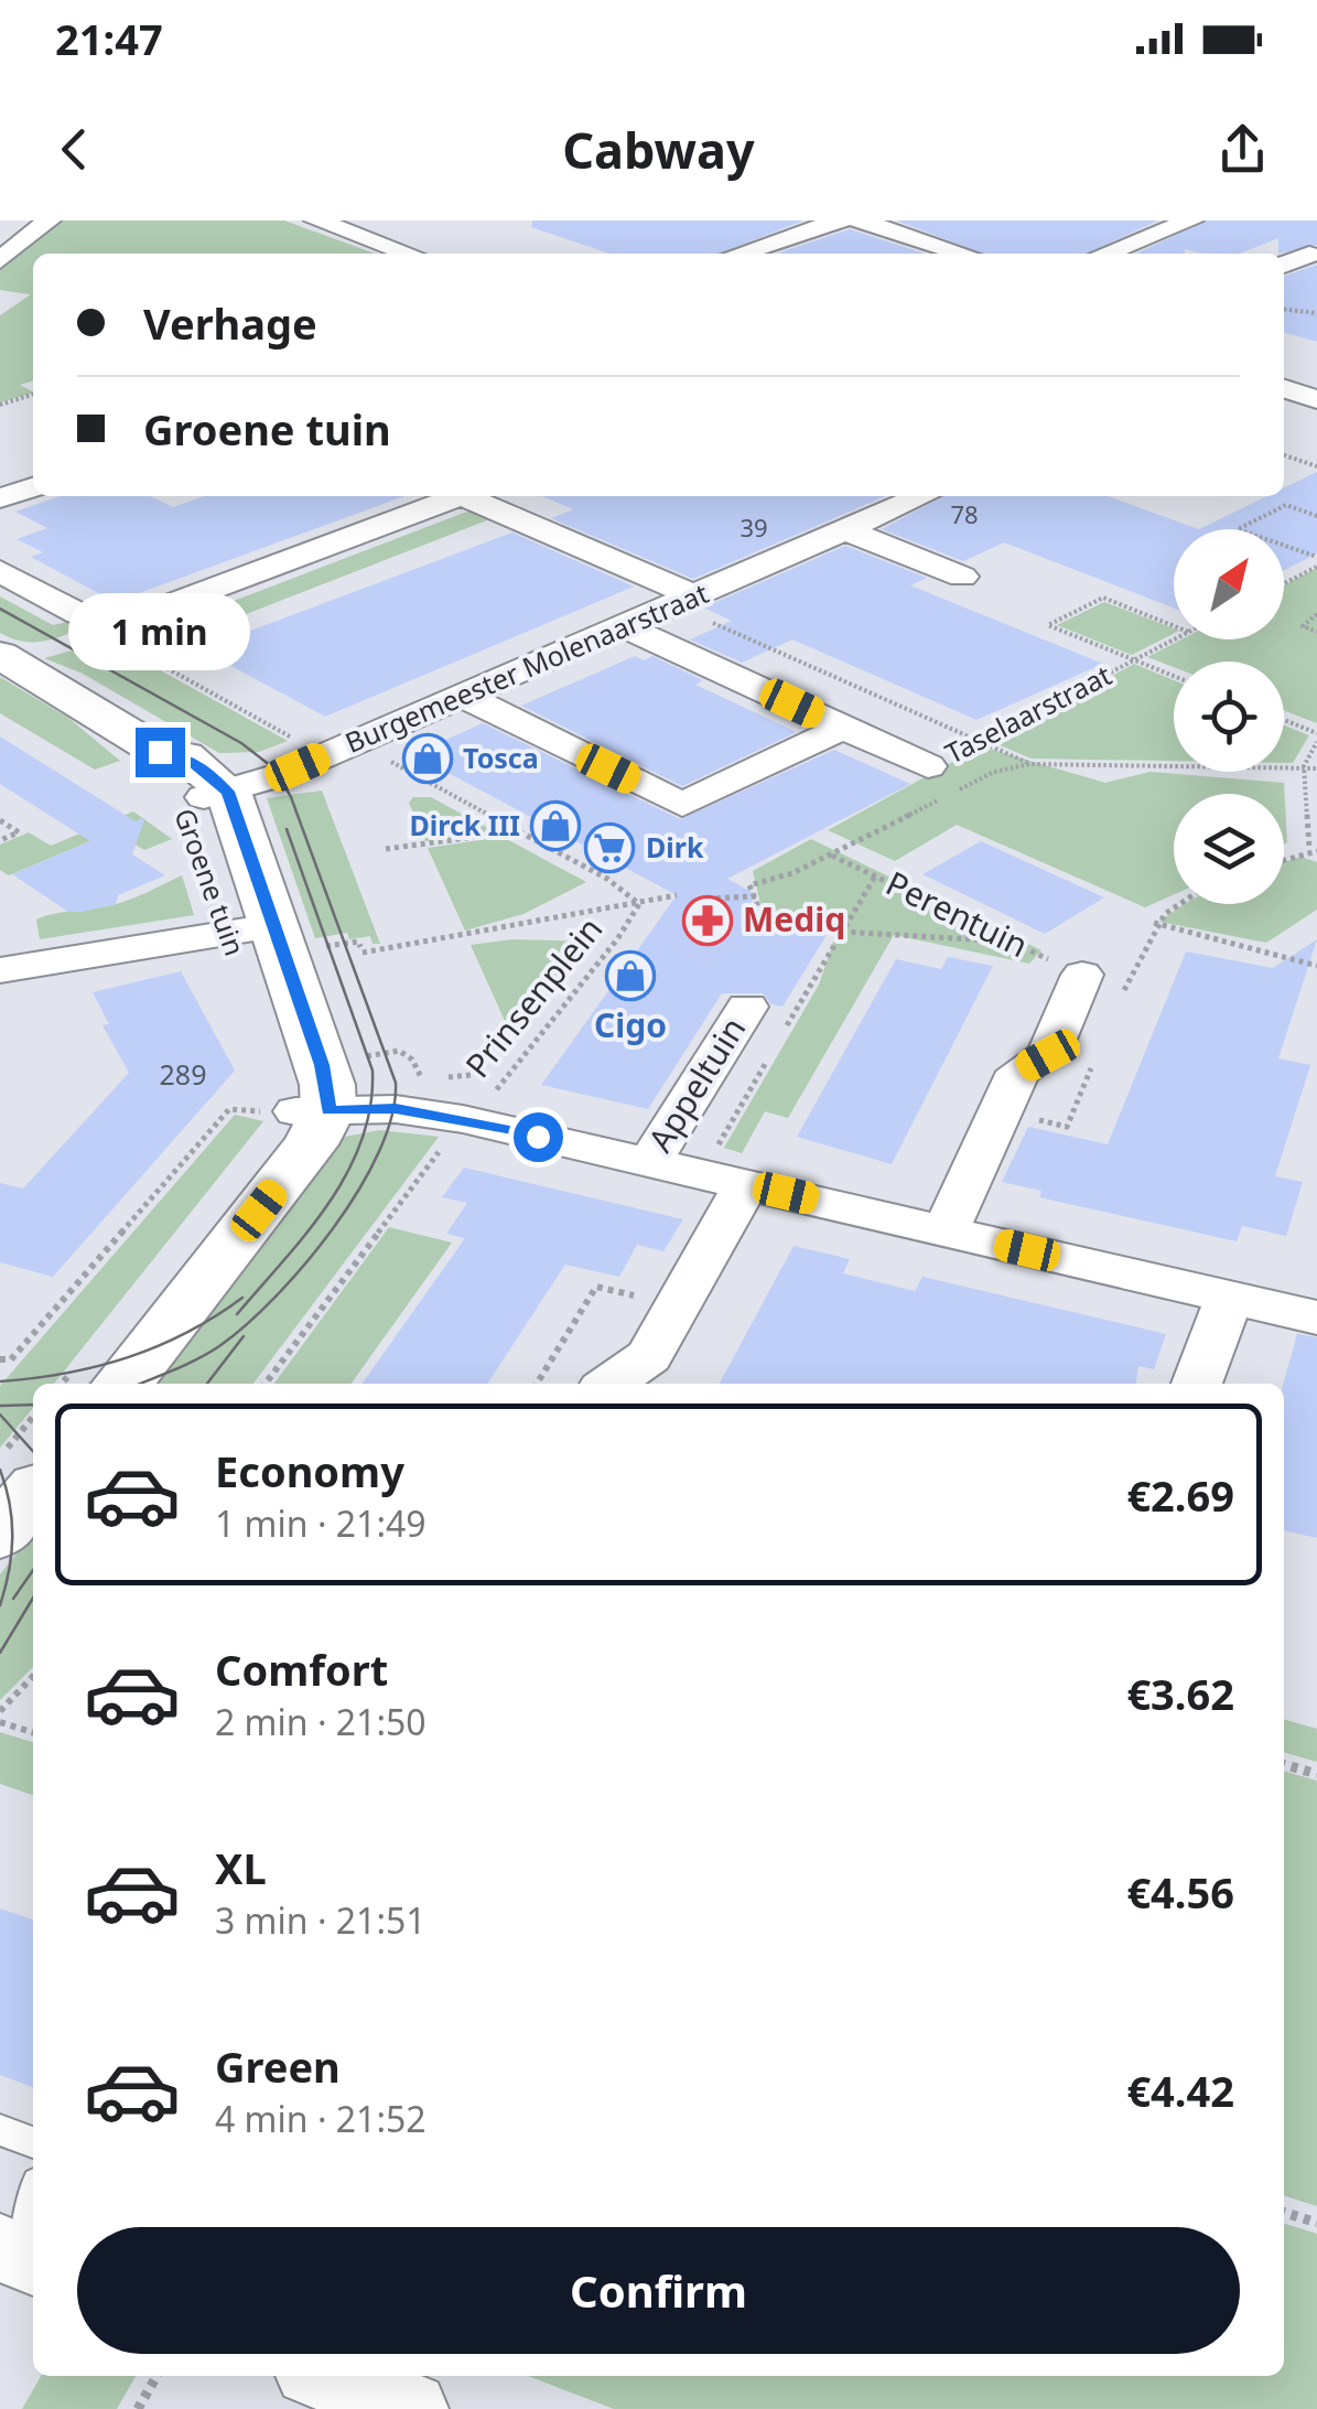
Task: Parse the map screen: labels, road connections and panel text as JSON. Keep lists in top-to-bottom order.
{
  "streets": {
    "street": [
      "Burgemeester Molenaarstraat",
      "Taselaarstraat",
      "Groene tuin",
      "Appeltuin"
    ],
    "path": ["Perentuin", "Prinsenplein"]
  },
  "crossings": [
    ["Burgemeester Molenaarstraat", "Taselaarstraat"],
    ["Burgemeester Molenaarstraat", "Groene tuin"],
    ["Burgemeester Molenaarstraat", "Prinsenplein"],
    ["Groene tuin", "Prinsenplein"]
  ],
  "places": {
    "shop": ["Tosca", "Dirck III", "Cigo"],
    "supermarket": ["Dirk"],
    "pharmacy": ["Mediq"]
  },
  "house_numbers": ["78", "39", "289"],
  "north": "top right",
  "page": {
    "status": "21:47",
    "header": "Cabway",
    "banner": ["Verhage", "Groene tuin"],
    "bubble": "1 min",
    "list": [
      {
        "name": "Economy",
        "note": "1 min · 21:49",
        "value": "€2.69"
      },
      {
        "name": "Comfort",
        "note": "2 min · 21:50",
        "value": "€3.62"
      },
      {
        "name": "XL",
        "note": "3 min · 21:51",
        "value": "€4.56"
      },
      {
        "name": "Green",
        "note": "4 min · 21:52",
        "value": "€4.42"
      }
    ],
    "buttons": "Confirm"
  }
}
